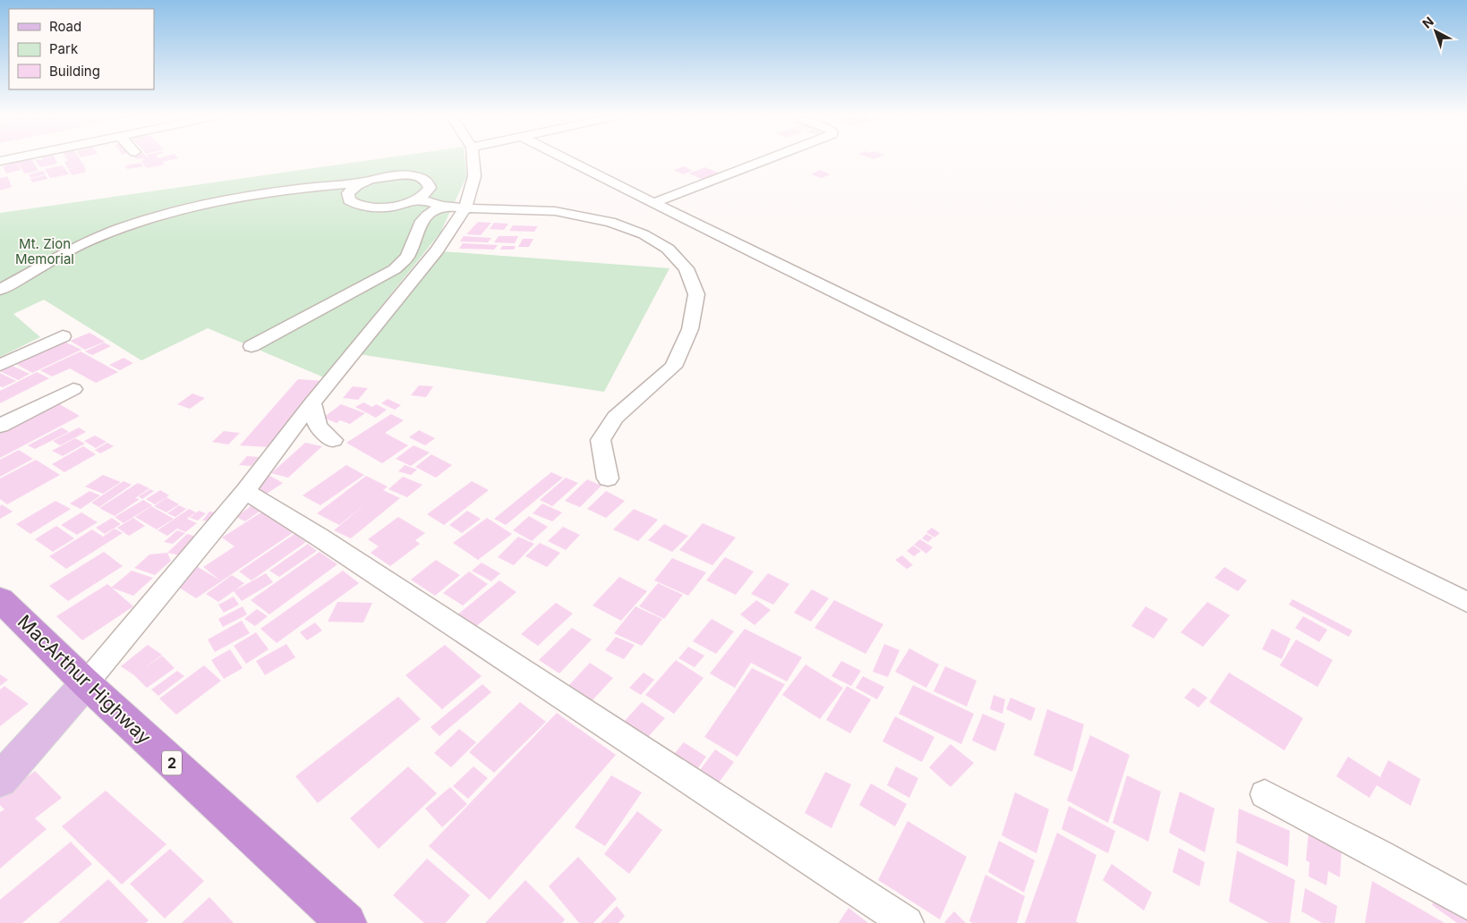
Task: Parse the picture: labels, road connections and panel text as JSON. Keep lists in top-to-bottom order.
{
  "streets": {
    "highway": ["MacArthur Highway", "2"]
  },
  "parks": ["Mt. Zion Memorial"],
  "legend": ["Road", "Park", "Building"],
  "north": "top left"
}
